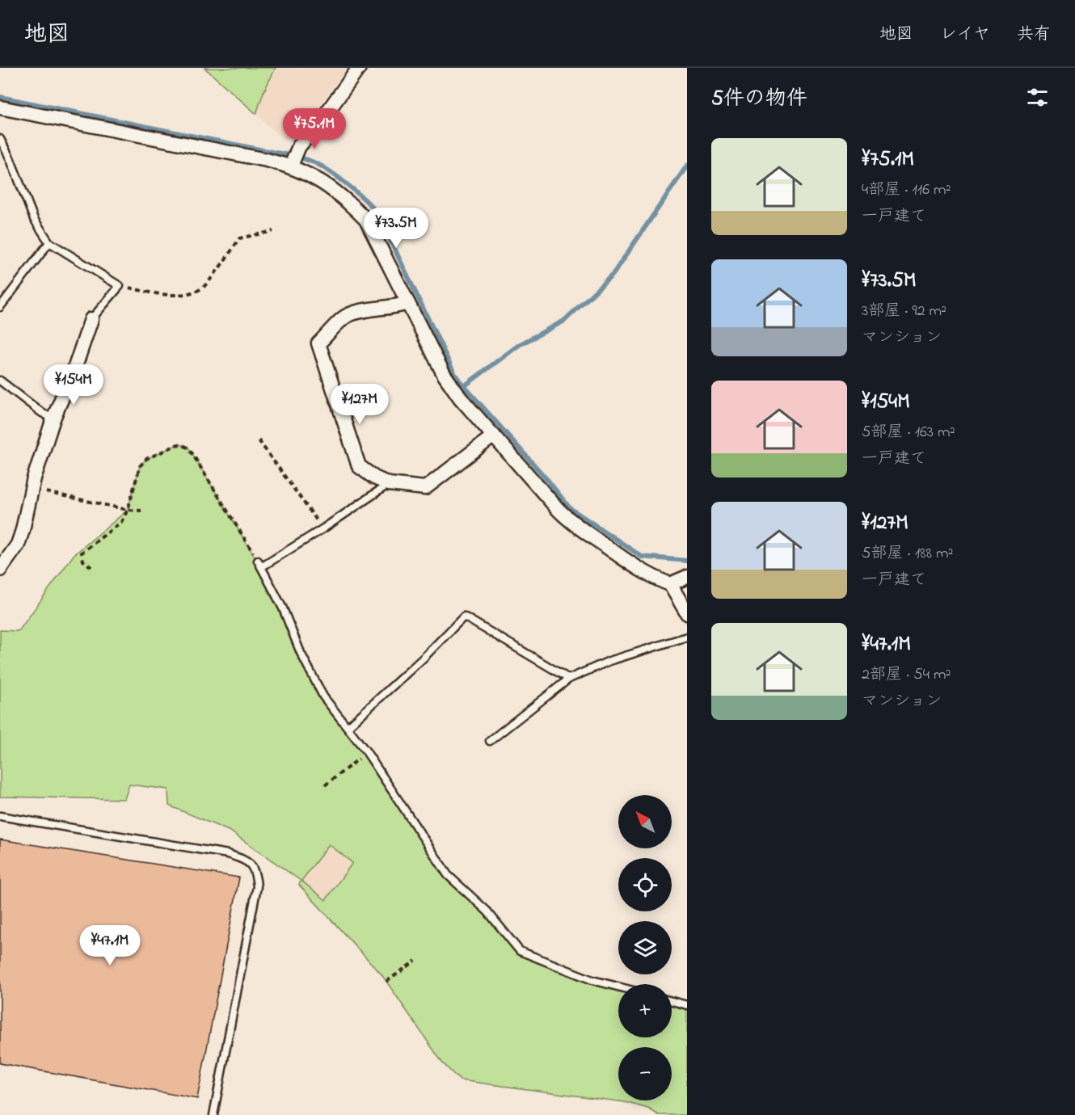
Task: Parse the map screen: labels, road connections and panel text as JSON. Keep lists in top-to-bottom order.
{
  "north": "top left",
  "page": {
    "header": "地図",
    "nav": ["地図", "レイヤ", "共有"],
    "heading": "5件の物件",
    "price": [
      "¥75.1M",
      "¥73.5M",
      "¥154M",
      "¥127M",
      "¥47.1M"
    ],
    "list": [
      {
        "name": "¥75.1M",
        "note": "4部屋 · 116 m² · 一戸建て"
      },
      {
        "name": "¥73.5M",
        "note": "3部屋 · 92 m² · マンション"
      },
      {
        "name": "¥154M",
        "note": "5部屋 · 163 m² · 一戸建て"
      },
      {
        "name": "¥127M",
        "note": "5部屋 · 188 m² · 一戸建て"
      },
      {
        "name": "¥47.1M",
        "note": "2部屋 · 54 m² · マンション"
      }
    ],
    "map_buttons": ["+", "−"]
  }
}
